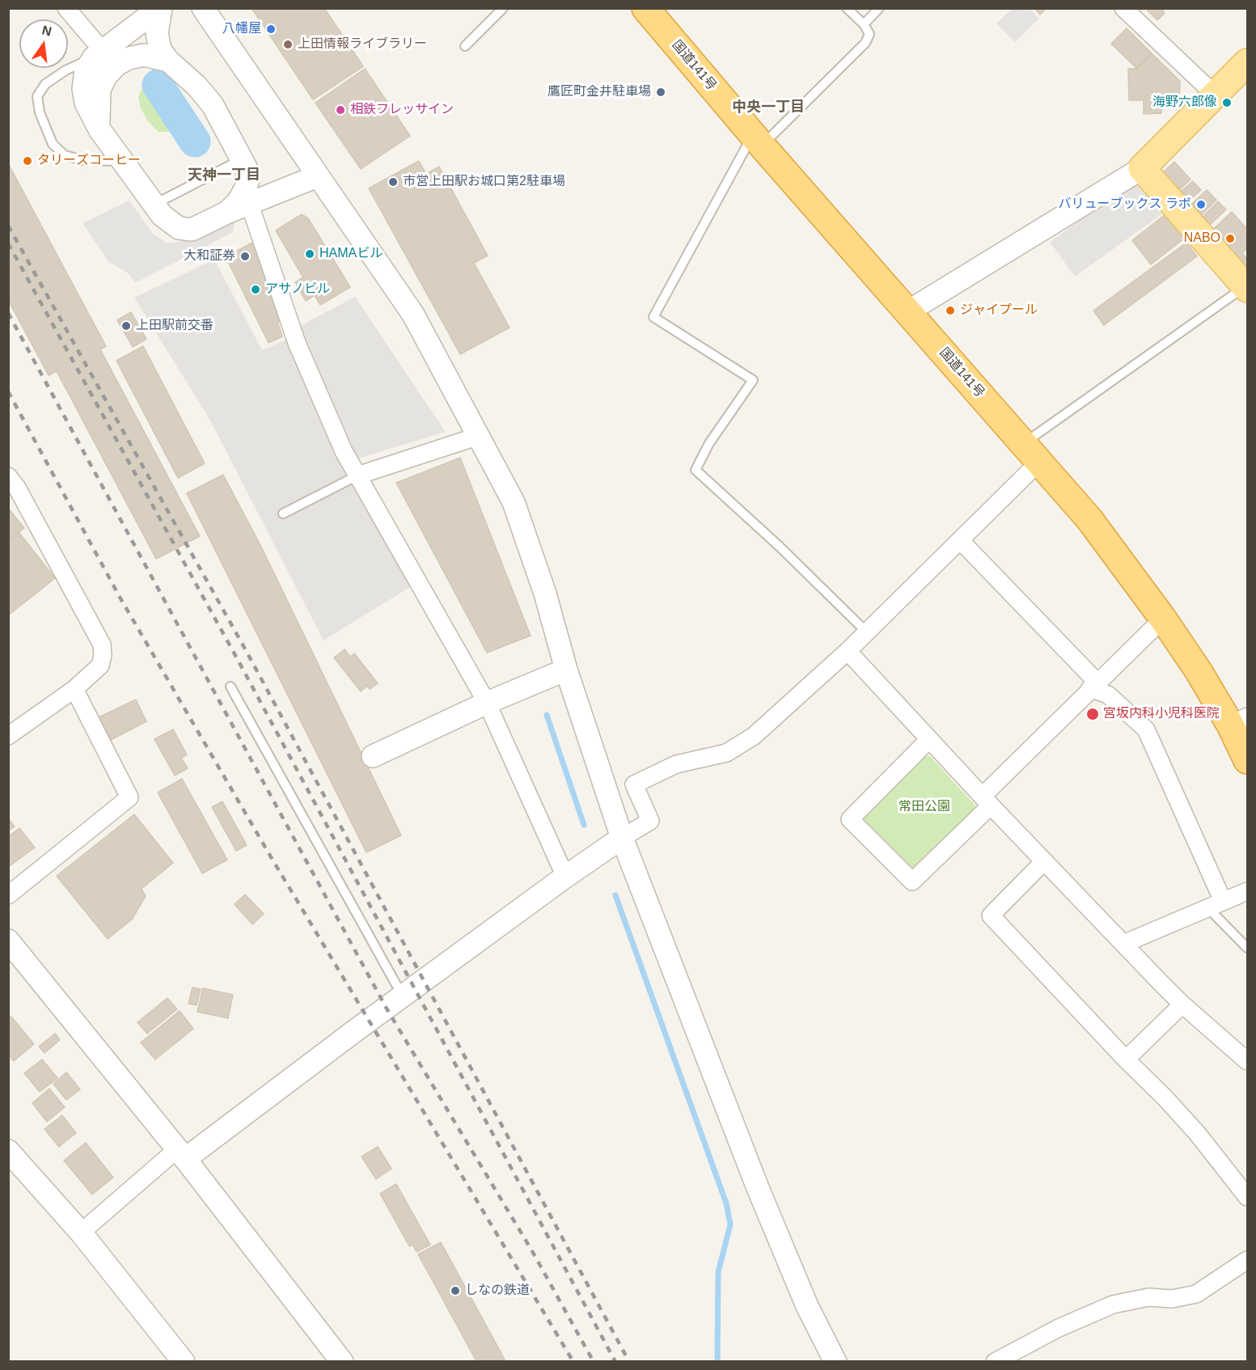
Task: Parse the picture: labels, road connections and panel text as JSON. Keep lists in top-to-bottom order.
{
  "streets": {
    "highway": ["国道141号"]
  },
  "districts": ["中央一丁目", "天神一丁目"],
  "parks": ["常田公園"],
  "places": [
    "八幡屋",
    "上田情報ライブラリー",
    "鷹匠町金井駐車場",
    "海野六郎像",
    "相鉄フレッサイン",
    "タリーズコーヒー",
    "市営上田駅お城口第2駐車場",
    "バリューブックス ラボ",
    "NABO",
    "HAMAビル",
    "大和証券",
    "アサノビル",
    "ジャイプール",
    "上田駅前交番",
    "宮坂内科小児科医院",
    "しなの鉄道"
  ],
  "north": "top"
}
